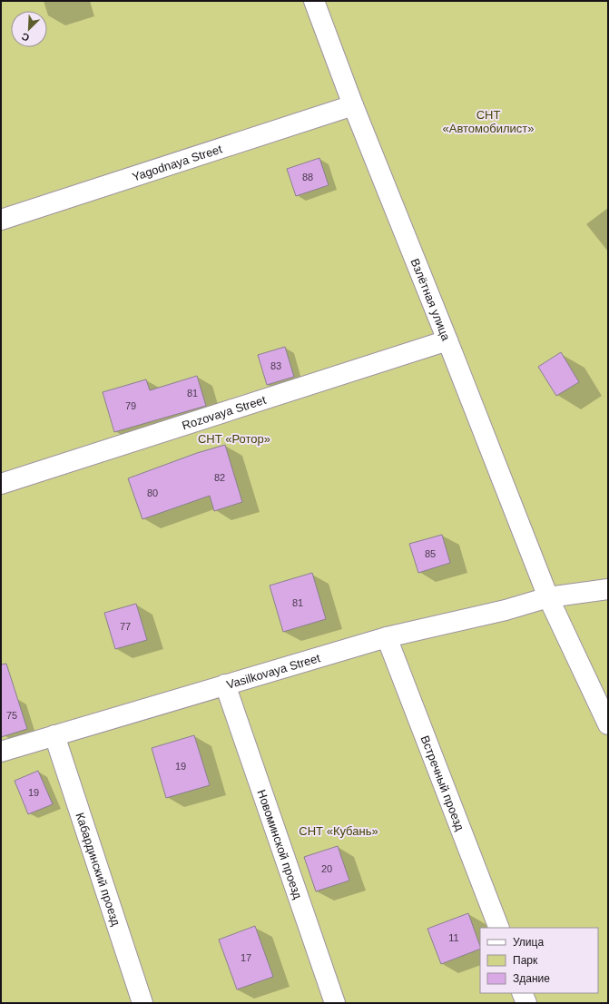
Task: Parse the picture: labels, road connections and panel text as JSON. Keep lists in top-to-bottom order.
{
  "streets": {
    "street": [
      "Yagodnaya Street",
      "Взлётная улица",
      "Rozovaya Street",
      "Vasilkovaya Street",
      "Встречный проезд",
      "Новоминской проезд",
      "Кабардинский проезд"
    ]
  },
  "crossings": [
    ["Yagodnaya Street", "Взлётная улица"],
    ["Взлётная улица", "Rozovaya Street"],
    ["Взлётная улица", "Vasilkovaya Street"],
    ["Vasilkovaya Street", "Встречный проезд"],
    ["Vasilkovaya Street", "Новоминской проезд"],
    ["Vasilkovaya Street", "Кабардинский проезд"]
  ],
  "parks": ["СНТ «Автомобилист»", "СНТ «Ротор»", "СНТ «Кубань»"],
  "house_numbers": [
    "88",
    "83",
    "81",
    "79",
    "82",
    "80",
    "85",
    "81",
    "77",
    "75",
    "19",
    "19",
    "20",
    "11",
    "17"
  ],
  "legend": ["Улица", "Парк", "Здание"],
  "north": "bottom left"
}
